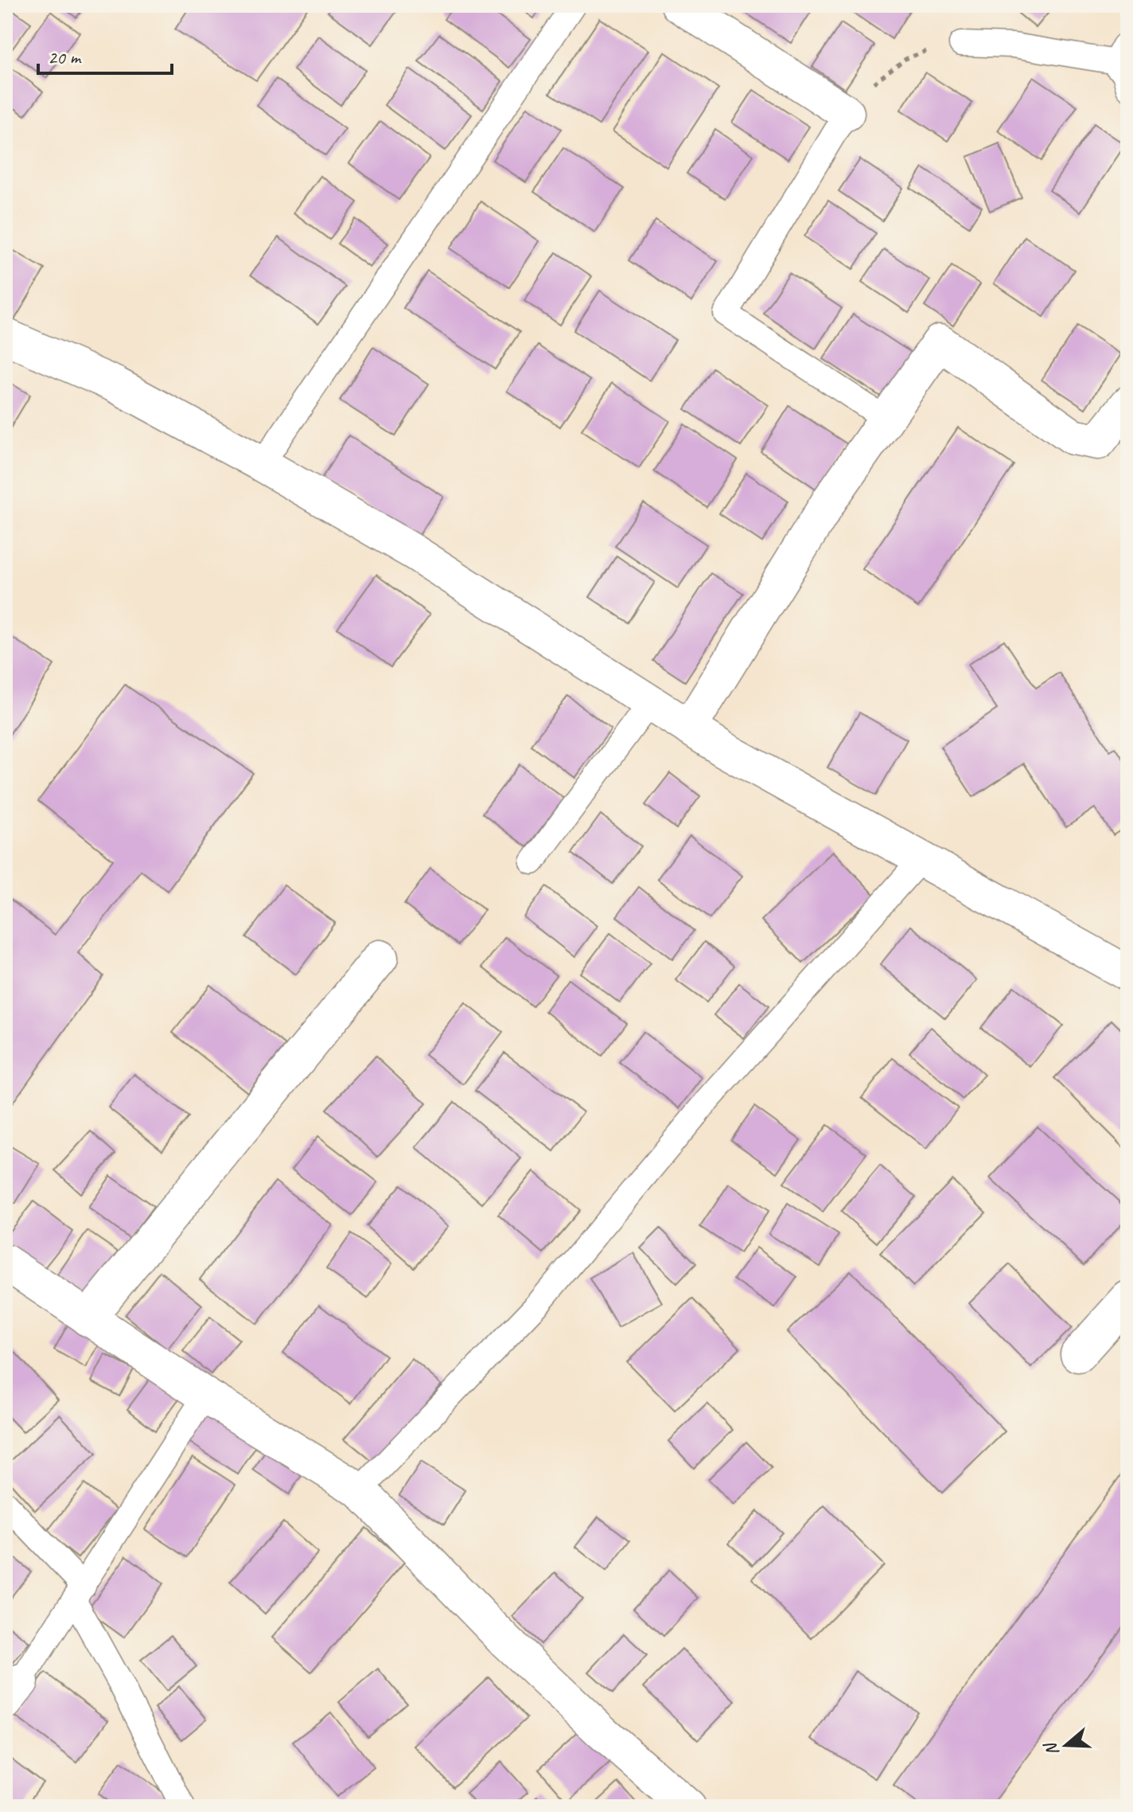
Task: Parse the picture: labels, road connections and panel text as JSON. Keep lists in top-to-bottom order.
{
  "scale_bar": "20 m",
  "north": "left"
}
